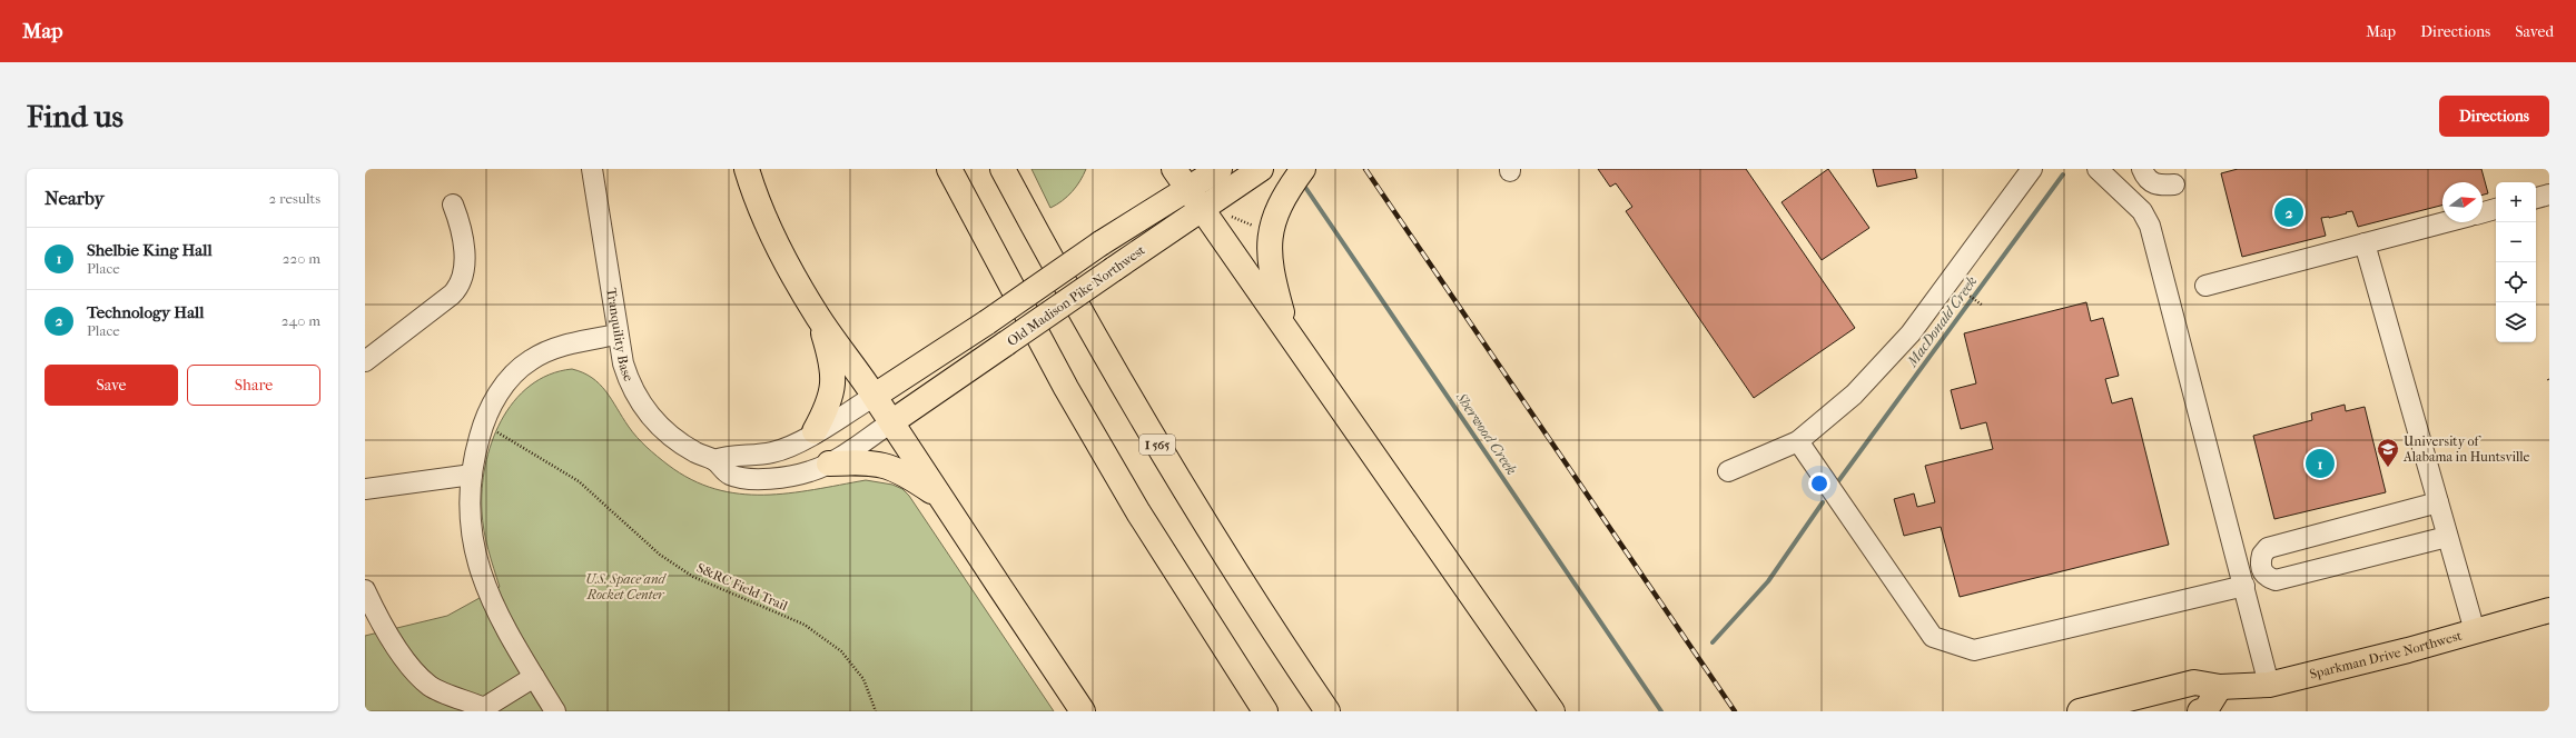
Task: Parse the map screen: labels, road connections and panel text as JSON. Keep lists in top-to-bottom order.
{
  "streets": {
    "main road": ["Old Madison Pike Northwest", "I 565", "Sparkman Drive Northwest"],
    "street": ["Tranquility Base"],
    "path": ["S&RC Field Trail"]
  },
  "crossings": [
    ["Old Madison Pike Northwest", "Tranquility Base"]
  ],
  "water": ["MacDonald Creek", "Sherwood Creek"],
  "parks": ["U.S. Space and Rocket Center"],
  "places": {
    "school or university": ["University of Alabama in Huntsville"]
  },
  "north": "right",
  "page": {
    "header": "Map",
    "nav": ["Map", "Directions", "Saved"],
    "buttons": [
      "Directions",
      ["Save", "Share"]
    ],
    "title": "Find us",
    "heading": ["Nearby", "2 results"],
    "map_buttons": ["+", "−"],
    "pins": ["2", "1"],
    "list": [
      {
        "mark": "1",
        "name": "Shelbie King Hall",
        "note": "Place",
        "value": "220 m"
      },
      {
        "mark": "2",
        "name": "Technology Hall",
        "note": "Place",
        "value": "240 m"
      }
    ]
  }
}
